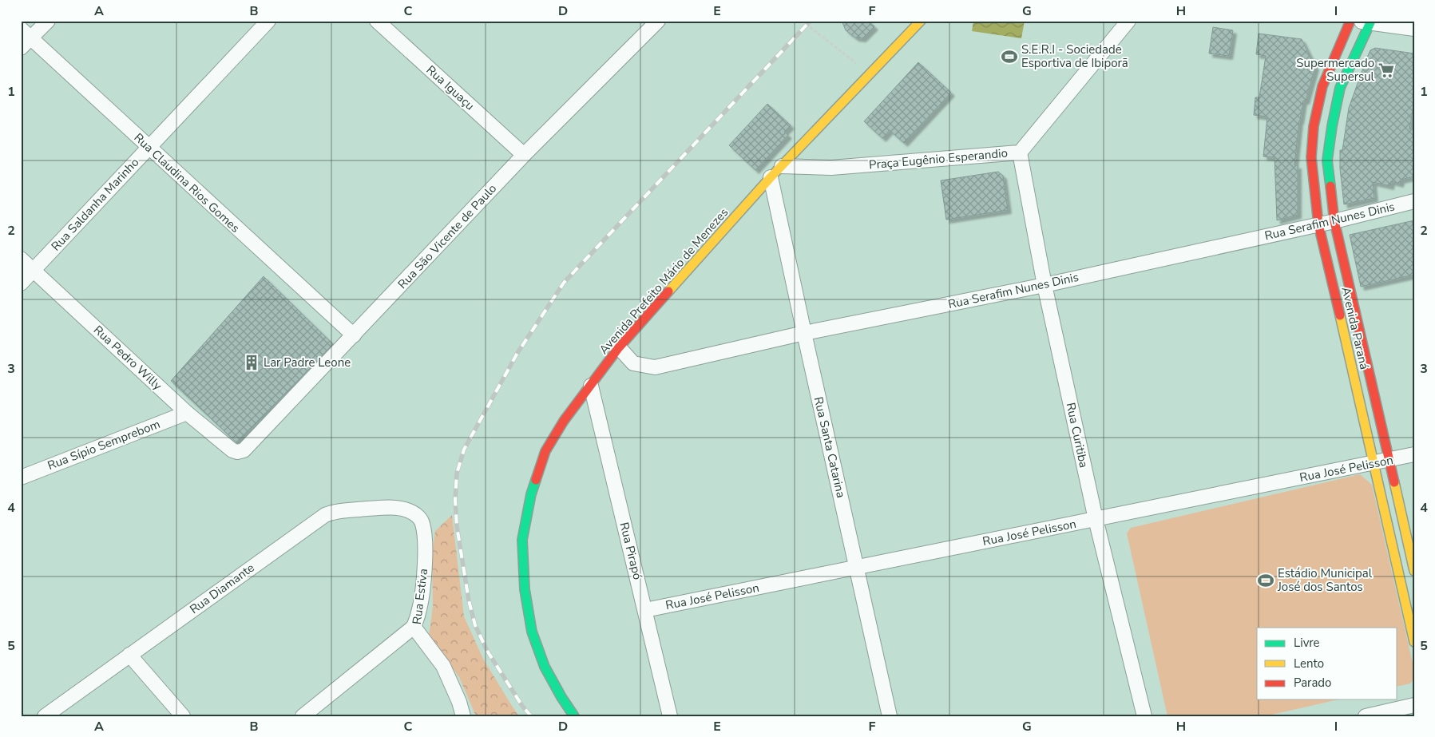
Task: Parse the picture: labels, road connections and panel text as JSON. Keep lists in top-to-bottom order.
{
  "streets": {
    "main road": ["Avenida Prefeito Mário de Menezes", "Avenida Paraná"],
    "street": [
      "Rua Iguaçu",
      "Praça Eugênio Esperandio",
      "Rua Claudina Rios Gomes",
      "Rua Saldanha Marinho",
      "Rua Serafim Nunes Dinis",
      "Rua São Vicente de Paulo",
      "Rua Pedro Willy",
      "Rua Curitiba",
      "Rua Sípio Semprebom",
      "Rua Santa Catarina",
      "Rua José Pelisson",
      "Rua Pirapó",
      "Rua Diamante",
      "Rua Estiva"
    ]
  },
  "crossings": [
    ["Rua Iguaçu", "Rua São Vicente de Paulo"],
    ["Praça Eugênio Esperandio", "Avenida Prefeito Mário de Menezes"],
    ["Praça Eugênio Esperandio", "Rua Curitiba"],
    ["Rua Claudina Rios Gomes", "Rua Saldanha Marinho"],
    ["Rua Claudina Rios Gomes", "Rua São Vicente de Paulo"],
    ["Rua Saldanha Marinho", "Rua Pedro Willy"],
    ["Rua Serafim Nunes Dinis", "Avenida Prefeito Mário de Menezes"],
    ["Rua Serafim Nunes Dinis", "Avenida Paraná"],
    ["Rua Serafim Nunes Dinis", "Rua Curitiba"],
    ["Rua Serafim Nunes Dinis", "Rua Santa Catarina"],
    ["Rua São Vicente de Paulo", "Rua Pedro Willy"],
    ["Avenida Prefeito Mário de Menezes", "Rua Santa Catarina"],
    ["Avenida Prefeito Mário de Menezes", "Rua Pirapó"],
    ["Avenida Paraná", "Rua José Pelisson"],
    ["Rua Pedro Willy", "Rua Sípio Semprebom"],
    ["Rua Curitiba", "Rua José Pelisson"],
    ["Rua Santa Catarina", "Rua José Pelisson"],
    ["Rua José Pelisson", "Rua Pirapó"],
    ["Rua Diamante", "Rua Estiva"]
  ],
  "places": {
    "sports": ["S.E.R.I - Sociedade Esportiva de Ibiporã", "Estádio Municipal José dos Santos"],
    "supermarket": ["Supermercado Supersul"],
    "building": ["Lar Padre Leone"]
  },
  "legend": ["Livre", "Lento", "Parado"],
  "grid": {
    "columns": [
      "A",
      "B",
      "C",
      "D",
      "E",
      "F",
      "G",
      "H",
      "I"
    ],
    "rows": [
      "1",
      "2",
      "3",
      "4",
      "5"
    ]
  }
}
